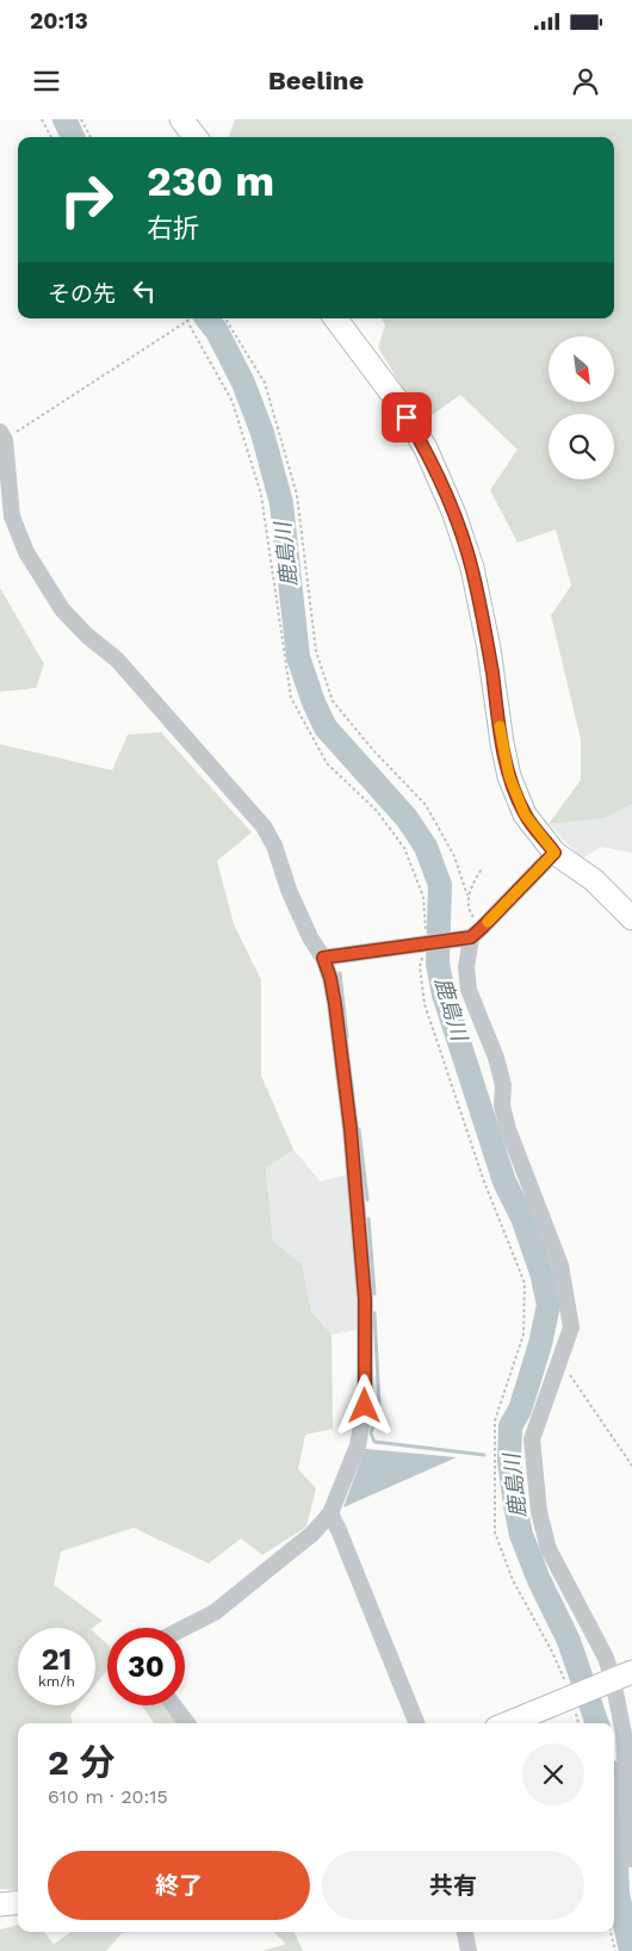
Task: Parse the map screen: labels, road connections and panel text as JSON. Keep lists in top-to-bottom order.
{
  "water": ["鹿島川"],
  "north": "bottom right",
  "page": {
    "status": "20:13",
    "header": "Beeline",
    "turn": ["230 m", "右折"],
    "then": "その先",
    "speed": "21 km/h",
    "limit": "30",
    "heading": ["2 分", "610 m · 20:15"],
    "buttons": ["終了", "共有"]
  }
}
